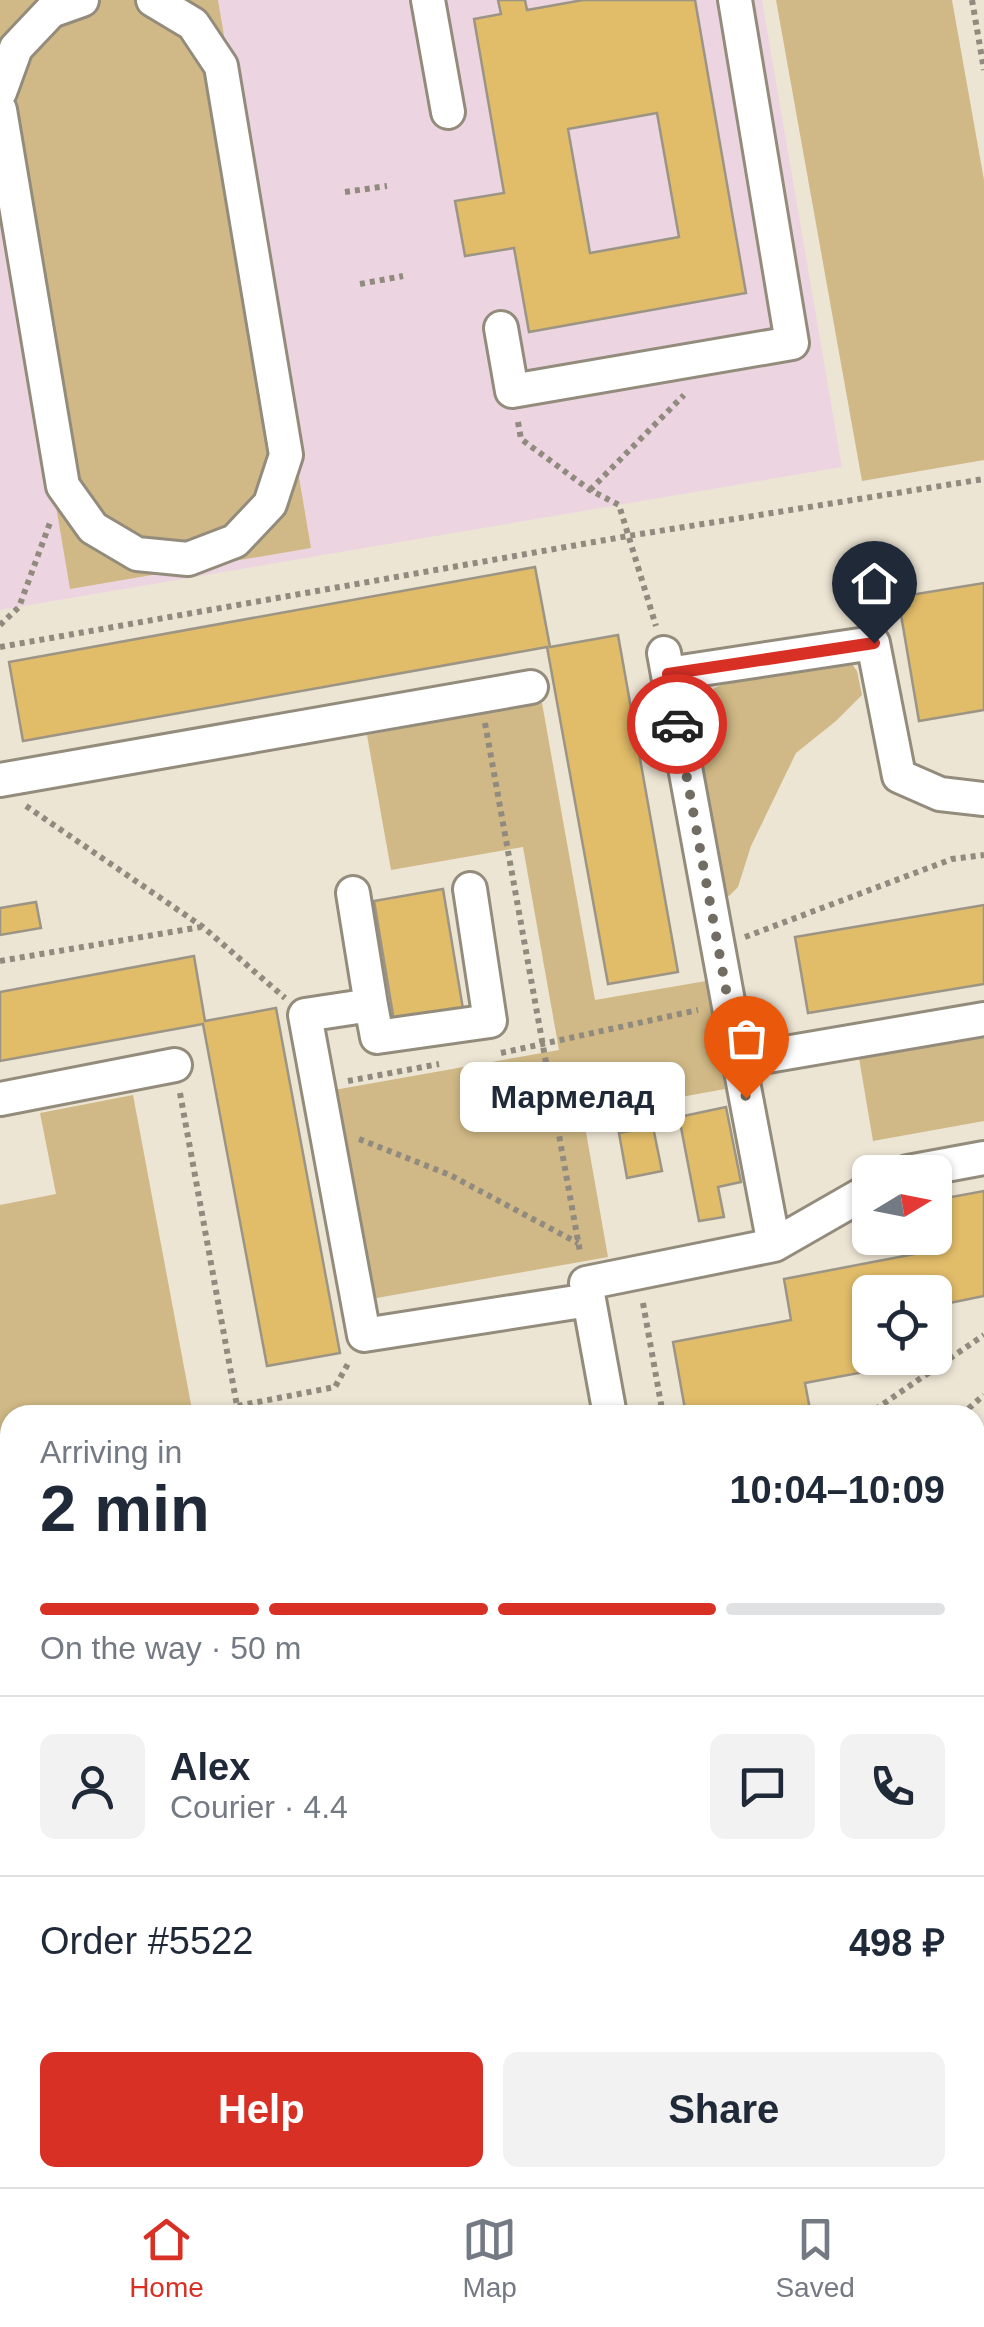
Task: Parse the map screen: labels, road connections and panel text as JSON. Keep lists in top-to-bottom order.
{
  "places": ["Мармелад"],
  "north": "right",
  "page": {
    "bubble": "Мармелад",
    "heading": ["2 min", "Arriving in", "10:04–10:09"],
    "panel": [
      "Alex",
      "Courier · 4.4",
      "Order #5522",
      "498 ₽"
    ],
    "bar": "On the way · 50 m",
    "buttons": ["Help", "Share"],
    "tabs": ["Home", "Map", "Saved"]
  }
}
